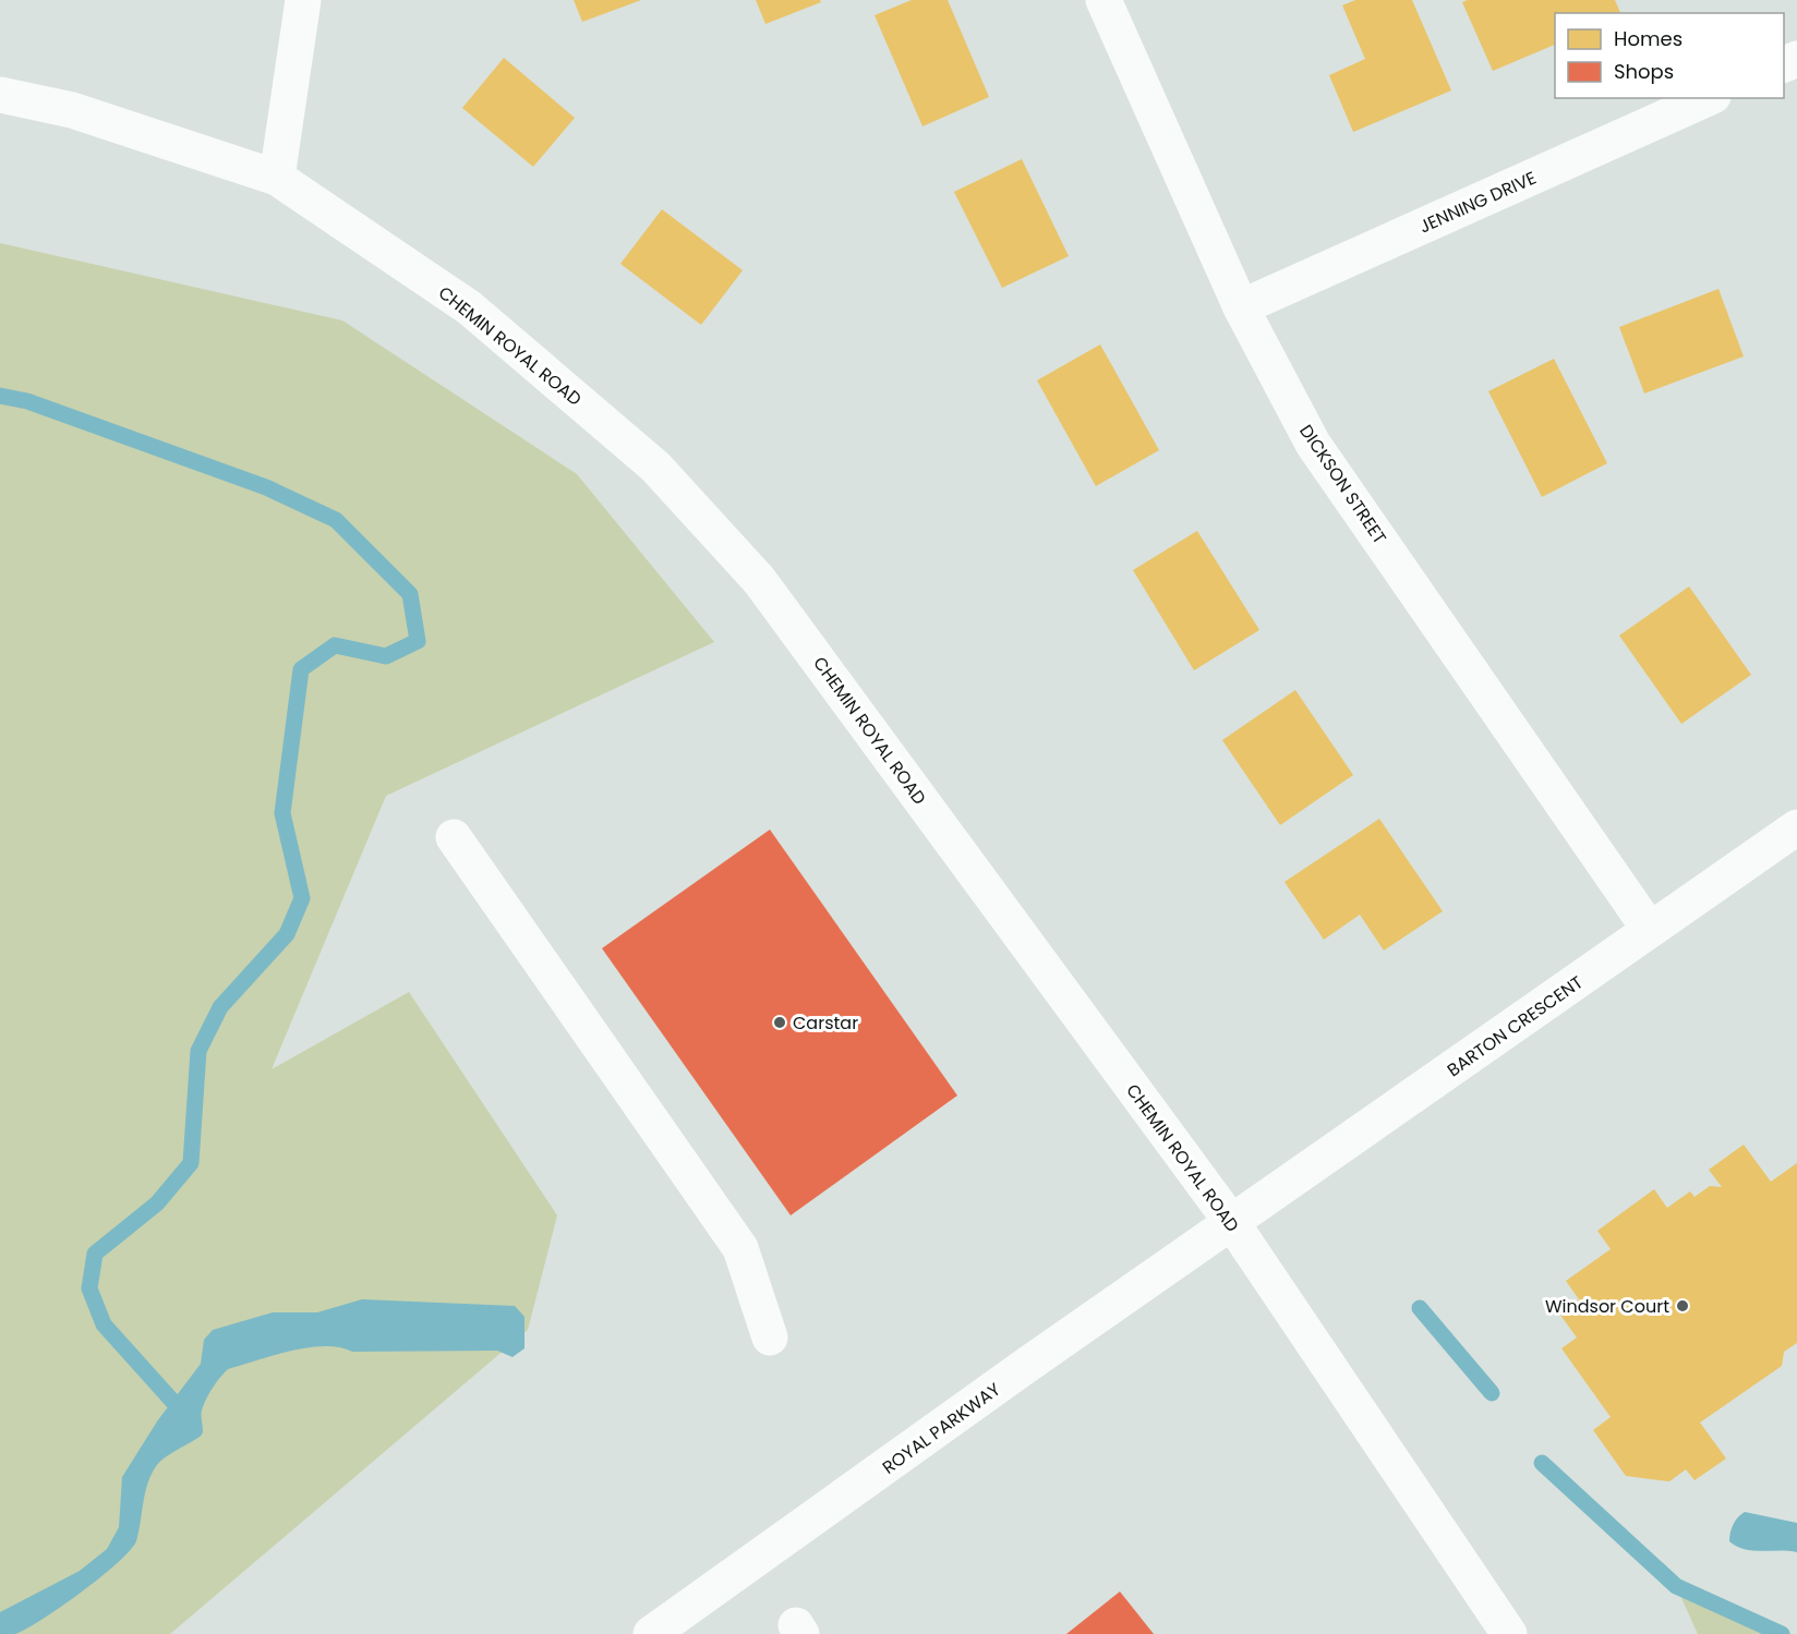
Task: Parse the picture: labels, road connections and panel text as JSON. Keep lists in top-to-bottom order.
{
  "streets": {
    "street": [
      "JENNING DRIVE",
      "CHEMIN ROYAL ROAD",
      "DICKSON STREET",
      "BARTON CRESCENT",
      "ROYAL PARKWAY"
    ]
  },
  "crossings": [
    ["JENNING DRIVE", "DICKSON STREET"],
    ["CHEMIN ROYAL ROAD", "BARTON CRESCENT"],
    ["CHEMIN ROYAL ROAD", "ROYAL PARKWAY"],
    ["DICKSON STREET", "BARTON CRESCENT"],
    ["BARTON CRESCENT", "ROYAL PARKWAY"]
  ],
  "places": ["Carstar", "Windsor Court"],
  "legend": ["Homes", "Shops"]
}
